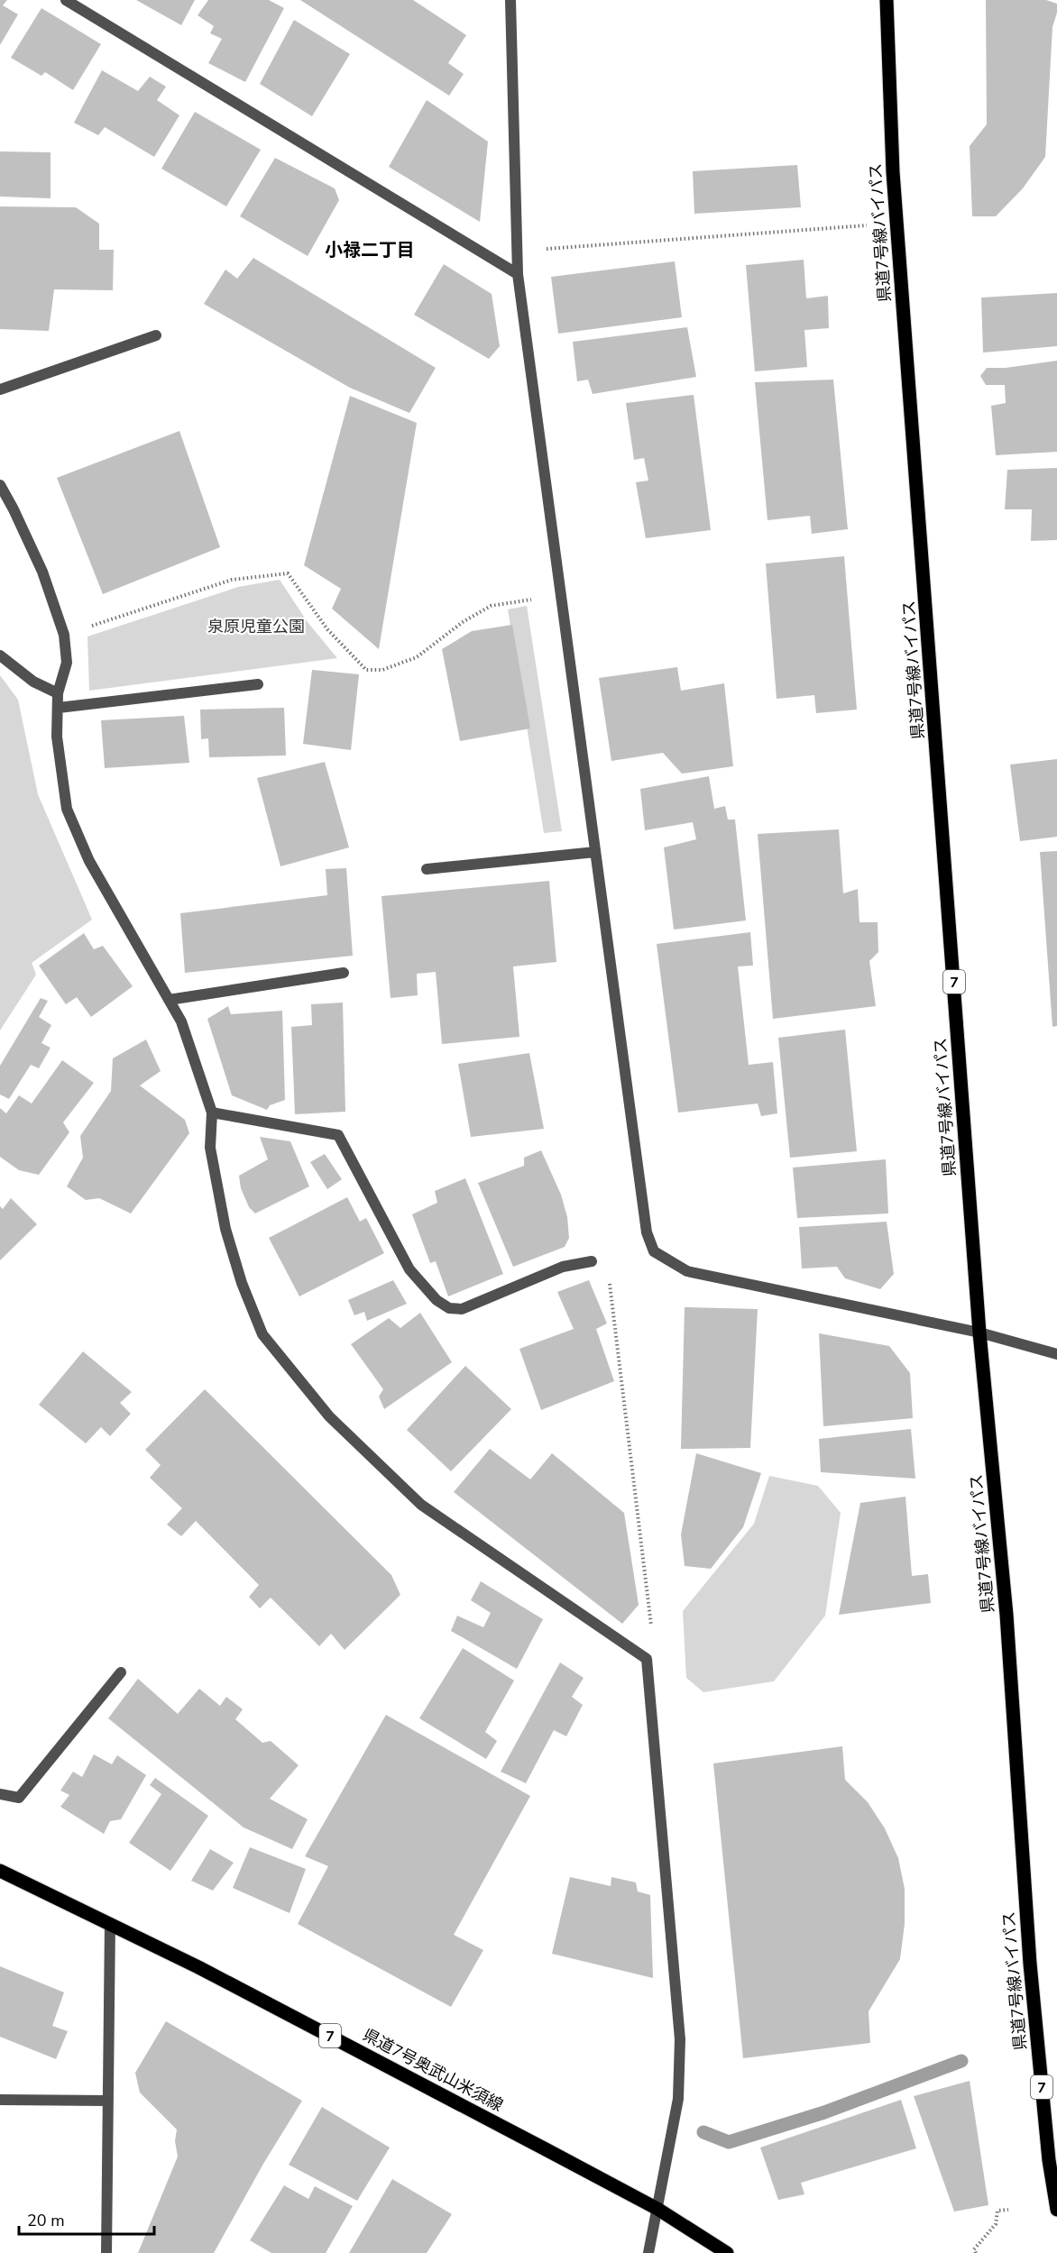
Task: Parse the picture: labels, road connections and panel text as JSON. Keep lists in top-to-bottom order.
{
  "streets": {
    "main road": ["県道7号線バイパス", "7", "県道7号奥武山米須線"]
  },
  "districts": ["小禄二丁目"],
  "parks": ["泉原児童公園"],
  "scale_bar": "20 m"
}
